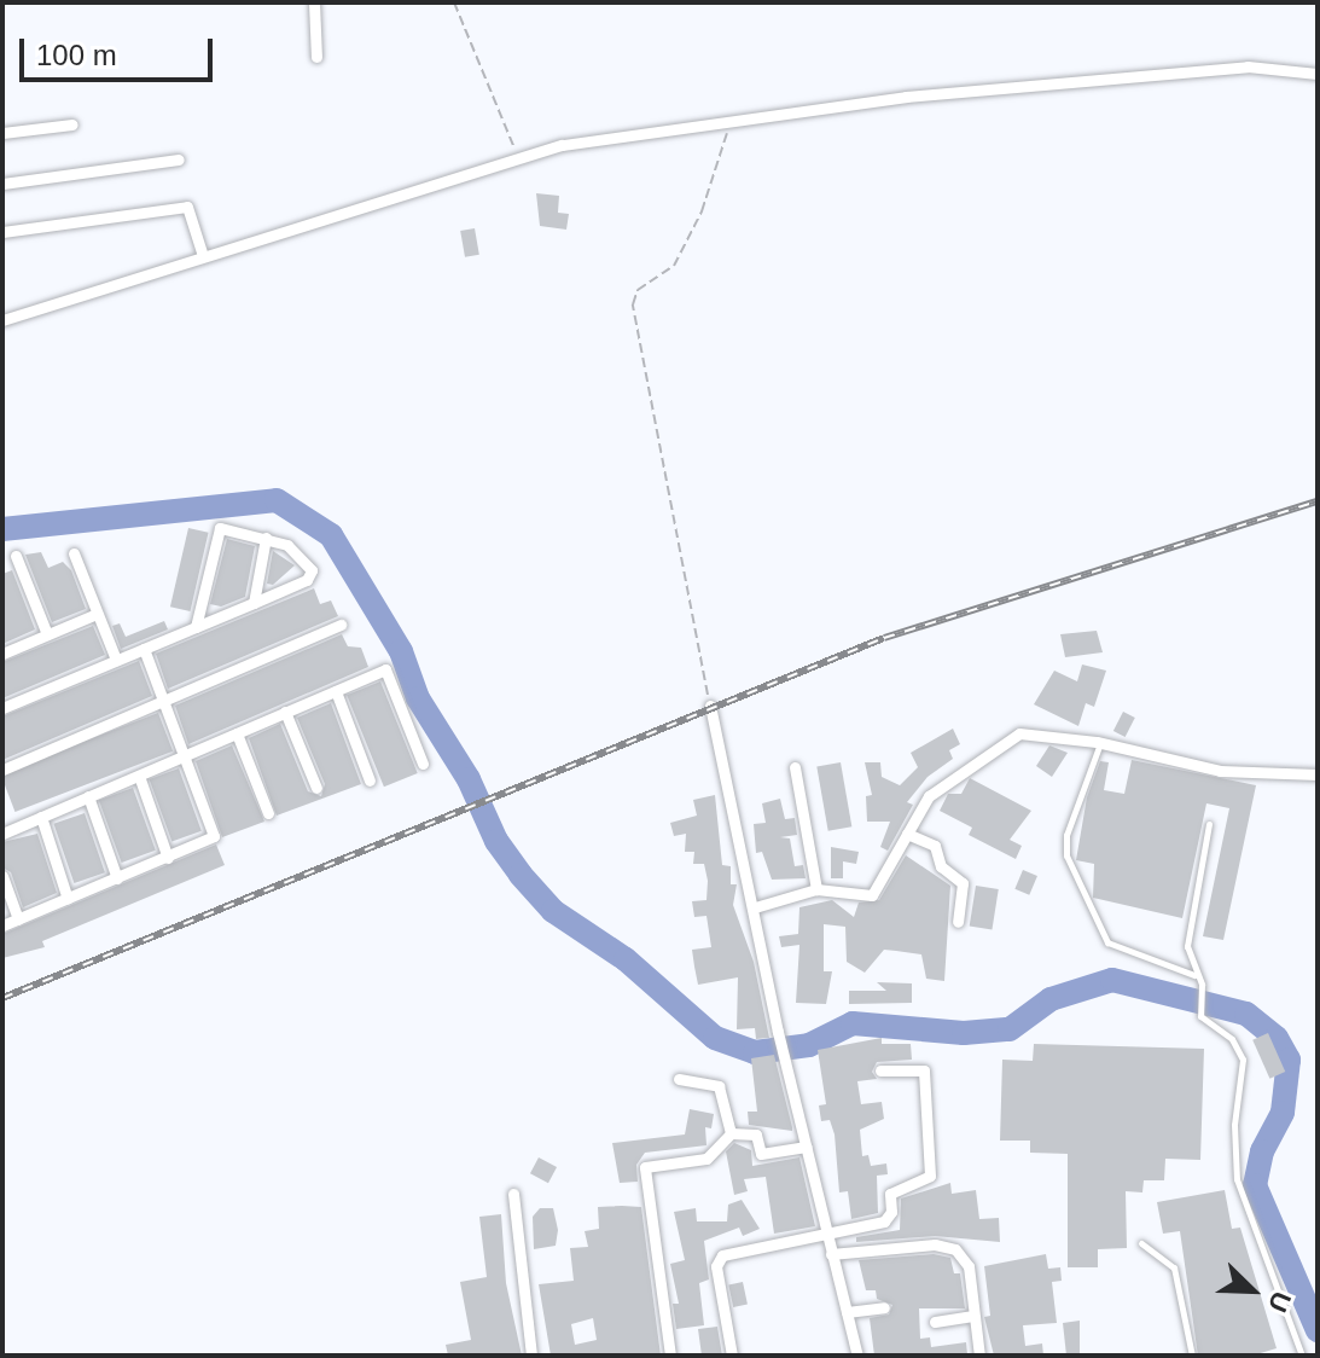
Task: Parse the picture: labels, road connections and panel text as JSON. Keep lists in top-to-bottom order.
{
  "scale_bar": "100 m",
  "north": "bottom right"
}
